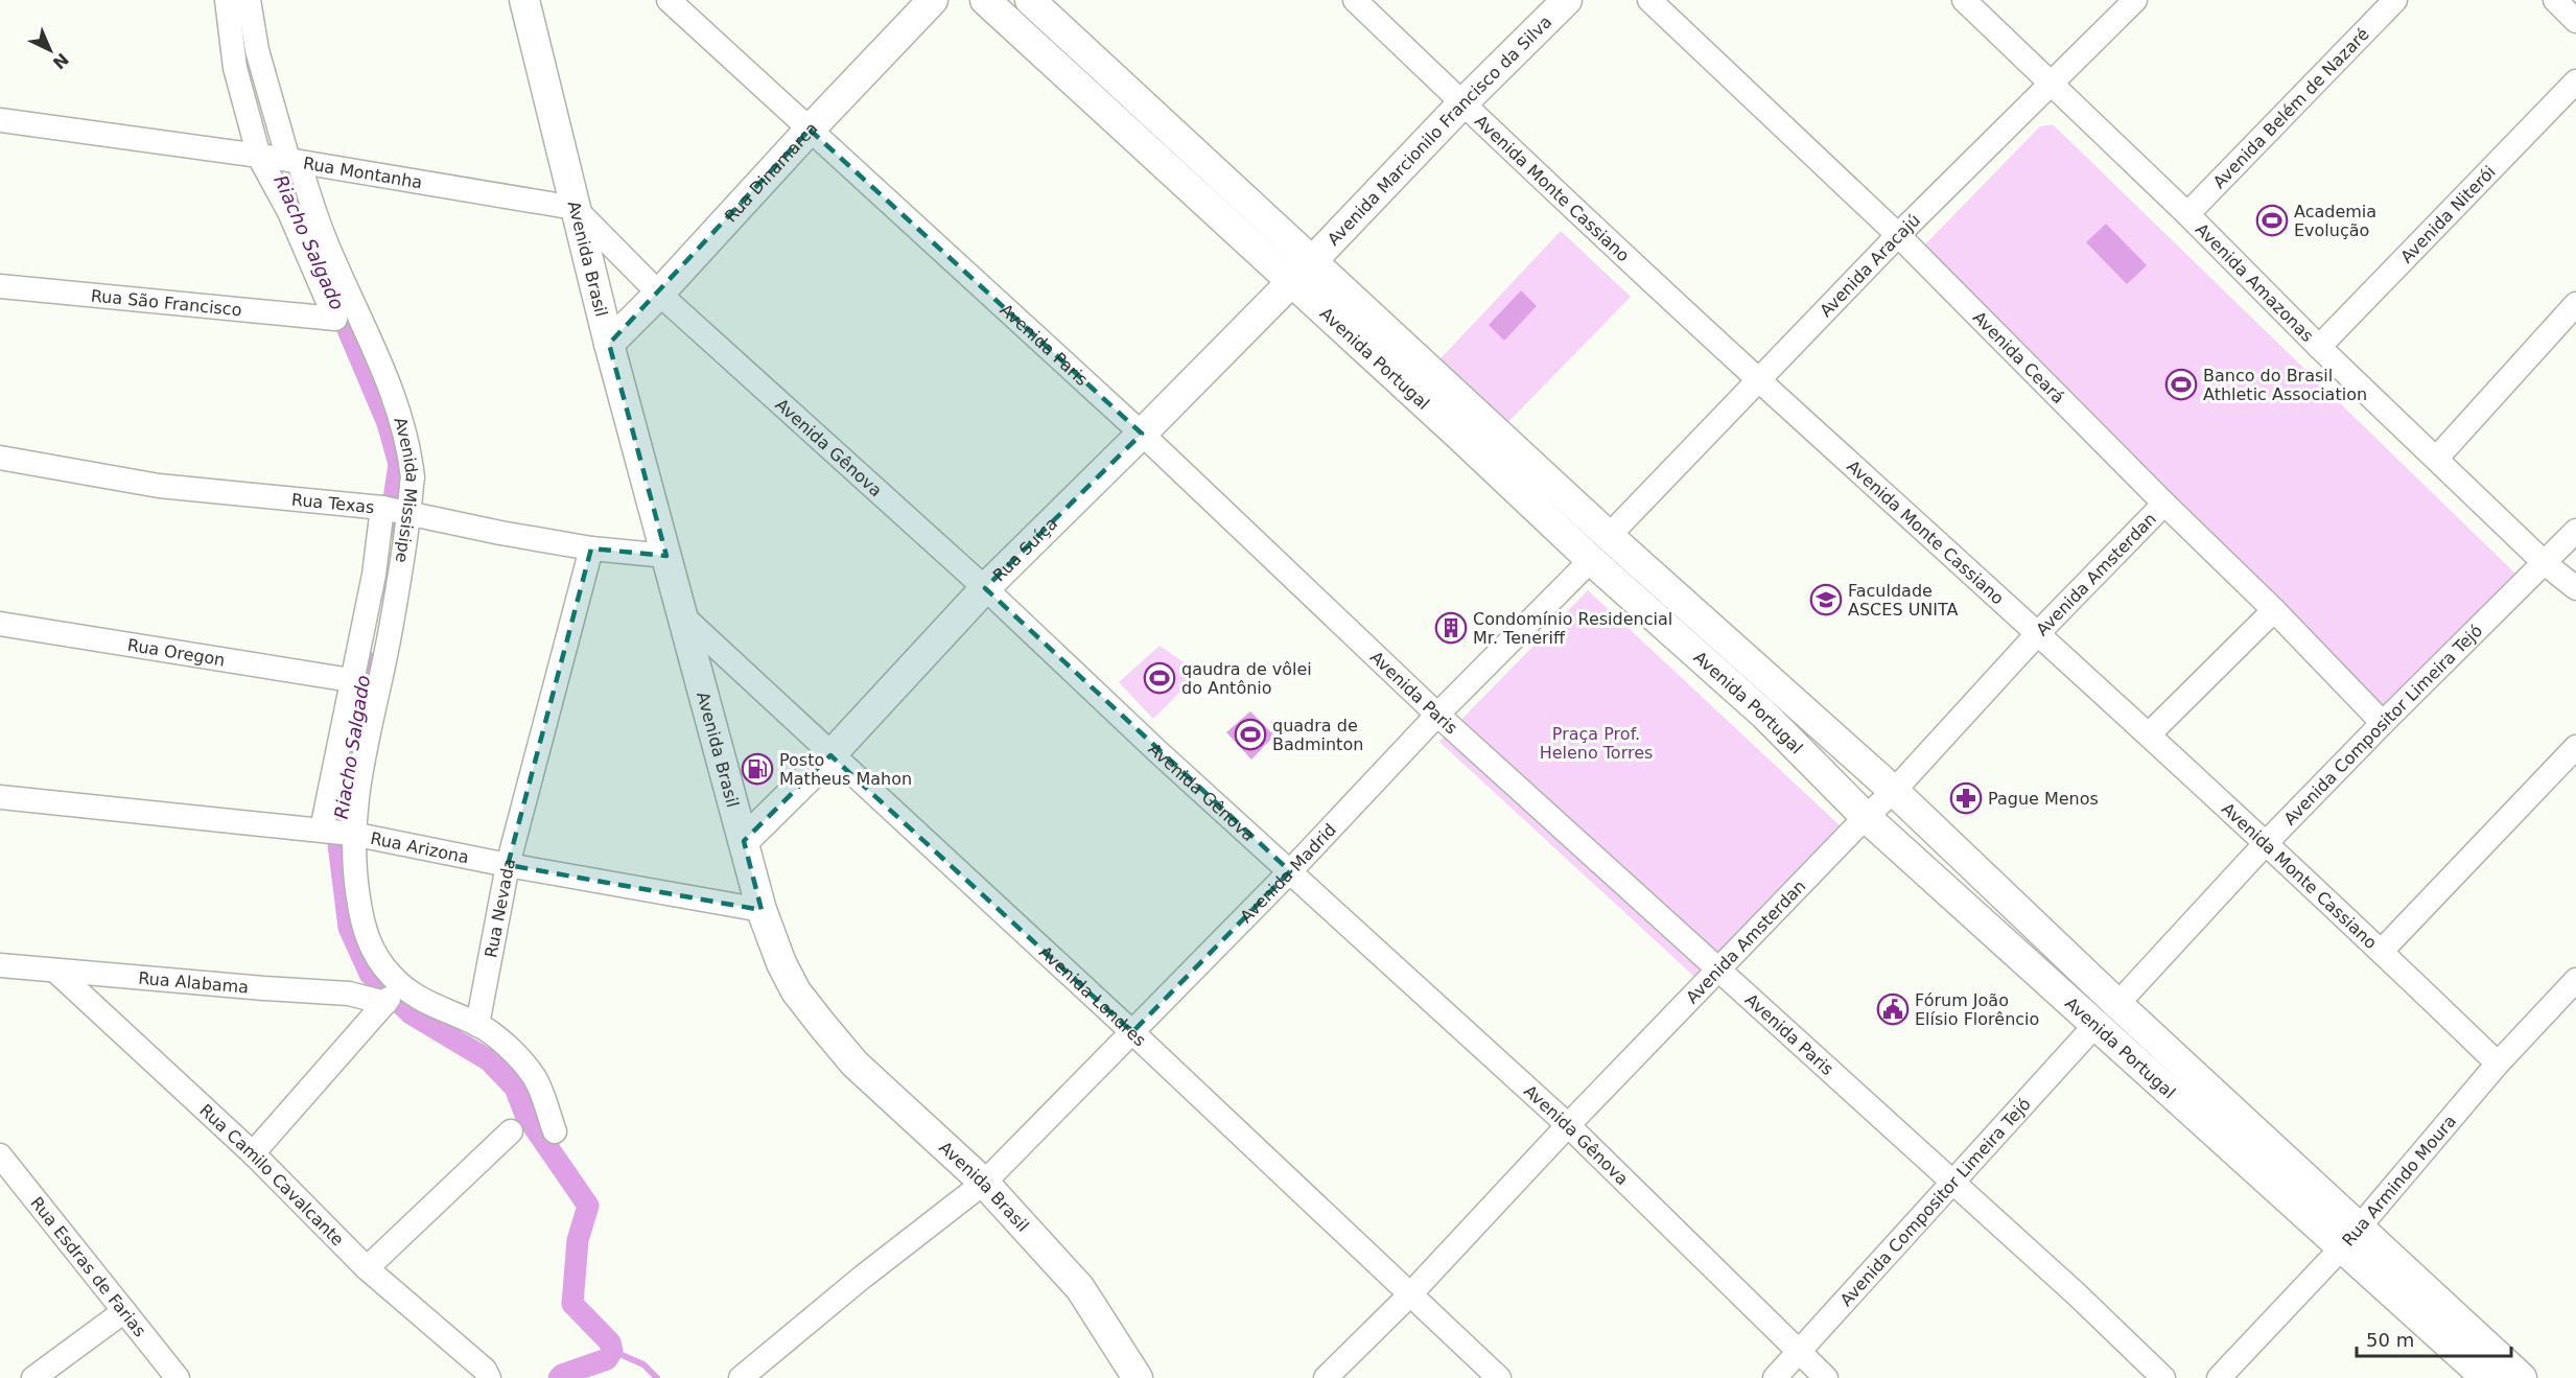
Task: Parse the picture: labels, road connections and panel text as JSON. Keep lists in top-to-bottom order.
{
  "streets": {
    "street": [
      "Avenida Belém de Nazaré",
      "Avenida Marcionilo Francisco da Silva",
      "Rua Dinamarca",
      "Rua Montanha",
      "Avenida Monte Cassiano",
      "Avenida Niterói",
      "Avenida Brasil",
      "Avenida Aracajú",
      "Avenida Amazonas",
      "Rua São Francisco",
      "Avenida Paris",
      "Avenida Ceará",
      "Avenida Portugal",
      "Avenida Gênova",
      "Avenida Missisipe",
      "Rua Texas",
      "Rua Suíça",
      "Avenida Amsterdan",
      "Rua Oregon",
      "Avenida Compositor Limeira Tejó",
      "Rua Arizona",
      "Avenida Madrid",
      "Rua Nevada",
      "Rua Alabama",
      "Avenida Londres",
      "Rua Camilo Cavalcante",
      "Rua Armindo Moura",
      "Rua Esdras de Farias"
    ]
  },
  "crossings": [
    ["Avenida Belém de Nazaré", "Avenida Amazonas"],
    ["Avenida Marcionilo Francisco da Silva", "Avenida Monte Cassiano"],
    ["Avenida Marcionilo Francisco da Silva", "Avenida Portugal"],
    ["Avenida Marcionilo Francisco da Silva", "Rua Suíça"],
    ["Rua Dinamarca", "Avenida Brasil"],
    ["Rua Dinamarca", "Avenida Paris"],
    ["Rua Dinamarca", "Avenida Gênova"],
    ["Rua Montanha", "Avenida Brasil"],
    ["Rua Montanha", "Avenida Gênova"],
    ["Rua Montanha", "Avenida Missisipe"],
    ["Avenida Monte Cassiano", "Avenida Aracajú"],
    ["Avenida Monte Cassiano", "Avenida Amsterdan"],
    ["Avenida Monte Cassiano", "Avenida Compositor Limeira Tejó"],
    ["Avenida Monte Cassiano", "Rua Armindo Moura"],
    ["Avenida Niterói", "Avenida Amazonas"],
    ["Avenida Brasil", "Avenida Gênova"],
    ["Avenida Brasil", "Rua Texas"],
    ["Avenida Brasil", "Rua Suíça"],
    ["Avenida Brasil", "Rua Arizona"],
    ["Avenida Brasil", "Avenida Madrid"],
    ["Avenida Brasil", "Avenida Londres"],
    ["Avenida Aracajú", "Avenida Amazonas"],
    ["Avenida Aracajú", "Avenida Ceará"],
    ["Avenida Aracajú", "Avenida Portugal"],
    ["Avenida Amazonas", "Avenida Compositor Limeira Tejó"],
    ["Rua São Francisco", "Avenida Missisipe"],
    ["Avenida Paris", "Rua Suíça"],
    ["Avenida Paris", "Avenida Amsterdan"],
    ["Avenida Paris", "Avenida Compositor Limeira Tejó"],
    ["Avenida Paris", "Avenida Madrid"],
    ["Avenida Ceará", "Avenida Amsterdan"],
    ["Avenida Ceará", "Avenida Compositor Limeira Tejó"],
    ["Avenida Portugal", "Rua Suíça"],
    ["Avenida Portugal", "Avenida Amsterdan"],
    ["Avenida Portugal", "Avenida Compositor Limeira Tejó"],
    ["Avenida Portugal", "Avenida Madrid"],
    ["Avenida Portugal", "Rua Armindo Moura"],
    ["Avenida Gênova", "Rua Suíça"],
    ["Avenida Gênova", "Avenida Amsterdan"],
    ["Avenida Gênova", "Avenida Compositor Limeira Tejó"],
    ["Avenida Gênova", "Avenida Madrid"],
    ["Avenida Missisipe", "Rua Texas"],
    ["Avenida Missisipe", "Rua Oregon"],
    ["Avenida Missisipe", "Rua Arizona"],
    ["Rua Texas", "Rua Nevada"],
    ["Rua Suíça", "Avenida Londres"],
    ["Avenida Amsterdan", "Avenida Londres"],
    ["Rua Arizona", "Rua Nevada"],
    ["Avenida Madrid", "Avenida Londres"],
    ["Rua Alabama", "Rua Camilo Cavalcante"]
  ],
  "water": ["Riacho Salgado"],
  "parks": ["Praça Prof. Heleno Torres"],
  "places": {
    "sports": [
      "Academia Evolução",
      "Banco do Brasil Athletic Association",
      "qaudra de vôlei do Antônio",
      "quadra de Badminton"
    ],
    "school or university": ["Faculdade ASCES UNITA"],
    "building": ["Condomínio Residencial Mr. Teneriff"],
    "fuel station": ["Posto Matheus Mahon"],
    "pharmacy": ["Pague Menos"],
    "public building": ["Fórum João Elísio Florêncio"]
  },
  "scale_bar": "50 m",
  "north": "bottom right"
}
